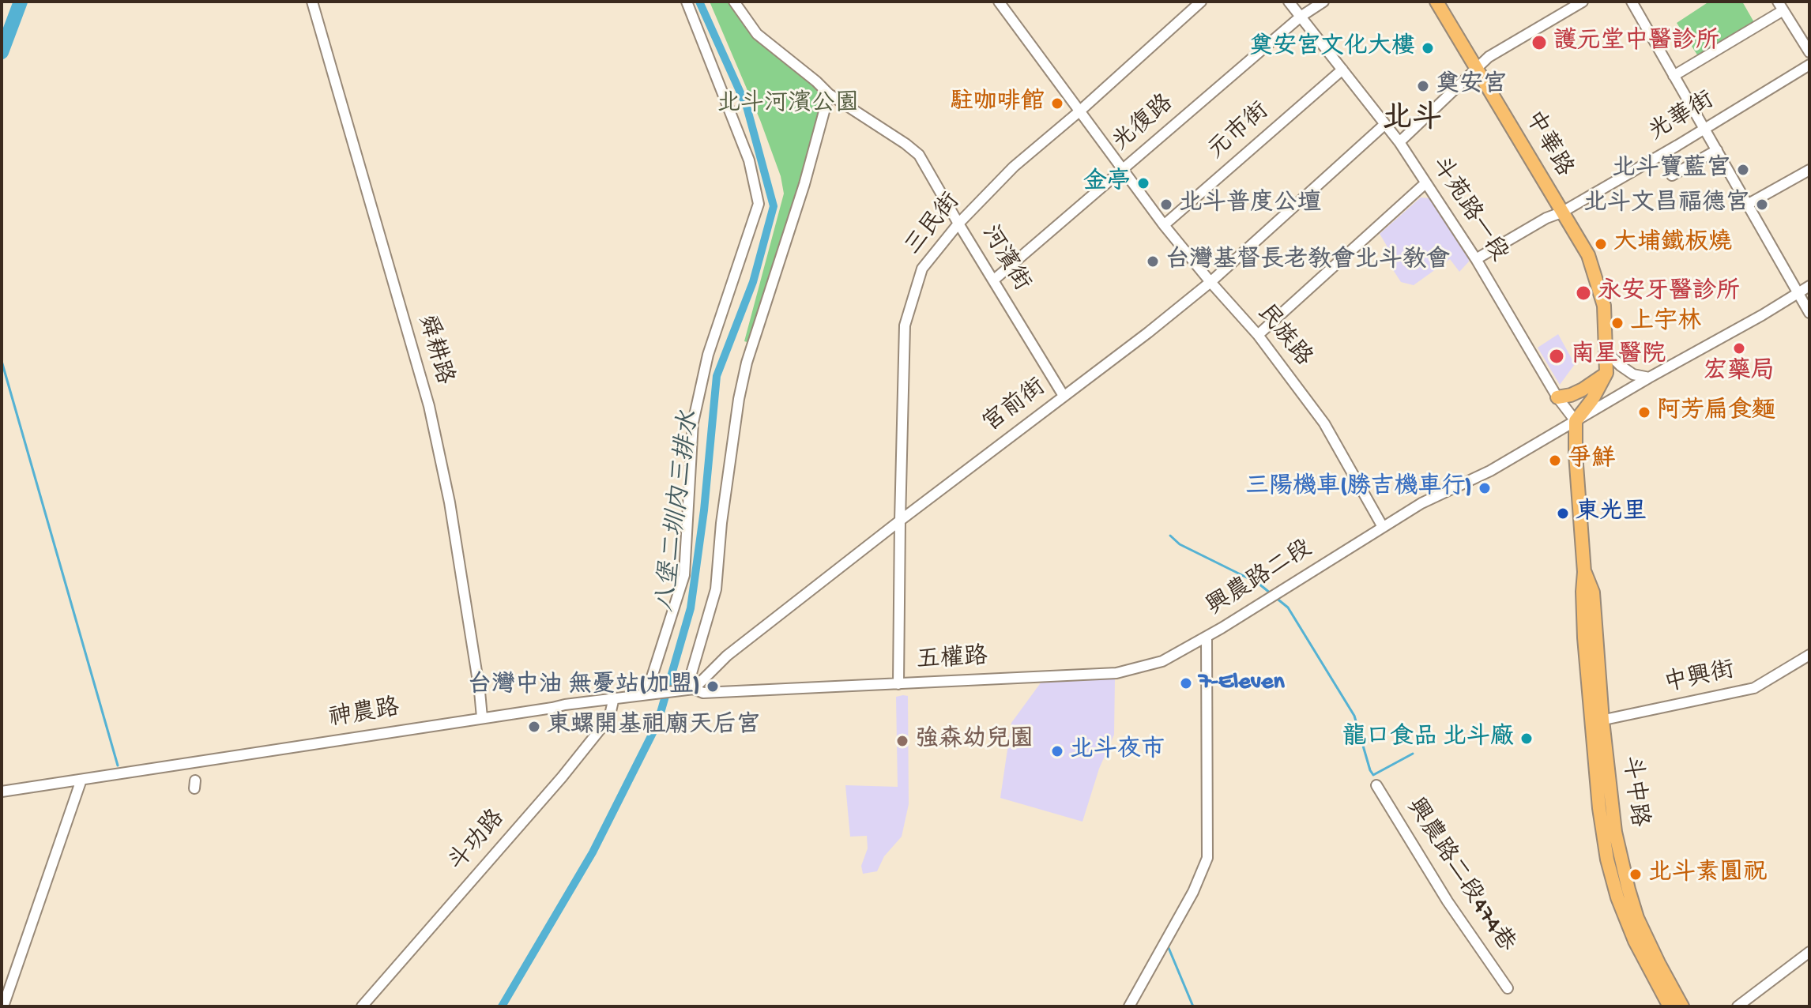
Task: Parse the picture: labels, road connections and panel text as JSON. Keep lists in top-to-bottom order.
{
  "streets": {
    "main road": ["中華路", "斗中路"],
    "street": [
      "光華街",
      "光復路",
      "元市街",
      "斗苑路一段",
      "三民街",
      "河濱街",
      "民族路",
      "舜耕路",
      "宮前街",
      "興農路二段",
      "五權路",
      "中興街",
      "神農路",
      "斗功路",
      "興農路二段474巷"
    ]
  },
  "crossings": [
    ["光華街", "中華路"],
    ["光華街", "斗苑路一段"],
    ["光復路", "斗苑路一段"],
    ["光復路", "河濱街"],
    ["光復路", "民族路"],
    ["元市街", "斗苑路一段"],
    ["元市街", "民族路"],
    ["中華路", "斗苑路一段"],
    ["中華路", "興農路二段"],
    ["中華路", "斗中路"],
    ["斗苑路一段", "宮前街"],
    ["斗苑路一段", "興農路二段"],
    ["斗苑路一段", "斗中路"],
    ["三民街", "河濱街"],
    ["三民街", "民族路"],
    ["三民街", "宮前街"],
    ["三民街", "五權路"],
    ["河濱街", "宮前街"],
    ["民族路", "宮前街"],
    ["民族路", "興農路二段"],
    ["舜耕路", "神農路"],
    ["宮前街", "五權路"],
    ["興農路二段", "五權路"],
    ["興農路二段", "斗中路"],
    ["中興街", "斗中路"],
    ["神農路", "斗功路"]
  ],
  "districts": ["北斗"],
  "water": ["八堡二圳內三排水"],
  "parks": ["北斗河濱公園"],
  "places": [
    "護元堂中醫診所",
    "奠安宮文化大樓",
    "奠安宮",
    "駐咖啡館",
    "北斗寶藍宮",
    "金亭",
    "北斗普度公壇",
    "北斗文昌福德宮",
    "大埔鐵板燒",
    "台灣基督長老教會北斗教會",
    "永安牙醫診所",
    "上宇林",
    "宏藥局",
    "南星醫院",
    "阿芳扁食麵",
    "爭鮮",
    "三陽機車(勝吉機車行)",
    "東光里",
    "7-Eleven",
    "台灣中油 無憂站(加盟)",
    "東螺開基祖廟天后宮",
    "龍口食品 北斗廠",
    "強森幼兒園",
    "北斗夜市",
    "北斗素圓祝"
  ]
}
